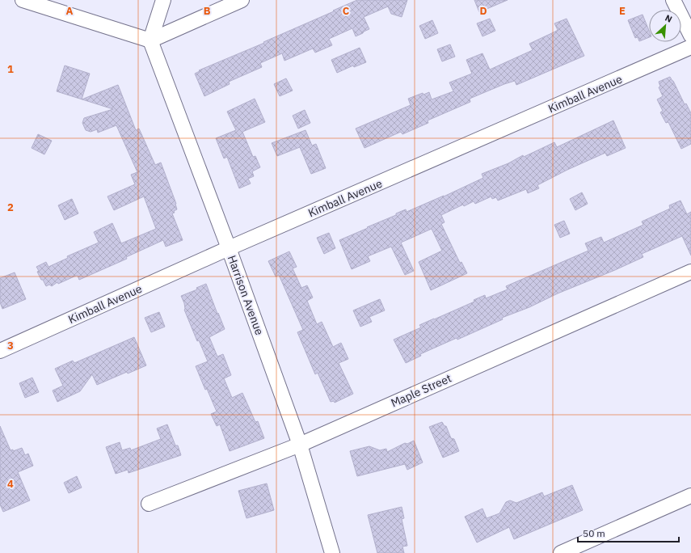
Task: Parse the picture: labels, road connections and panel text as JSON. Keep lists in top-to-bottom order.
{
  "streets": {
    "street": ["Kimball Avenue", "Harrison Avenue", "Maple Street"]
  },
  "crossings": [
    ["Kimball Avenue", "Harrison Avenue"],
    ["Harrison Avenue", "Maple Street"]
  ],
  "scale_bar": "50 m",
  "north": "top right",
  "grid": {
    "columns": [
      "A",
      "B",
      "C",
      "D",
      "E"
    ],
    "rows": [
      "1",
      "2",
      "3",
      "4"
    ]
  }
}
